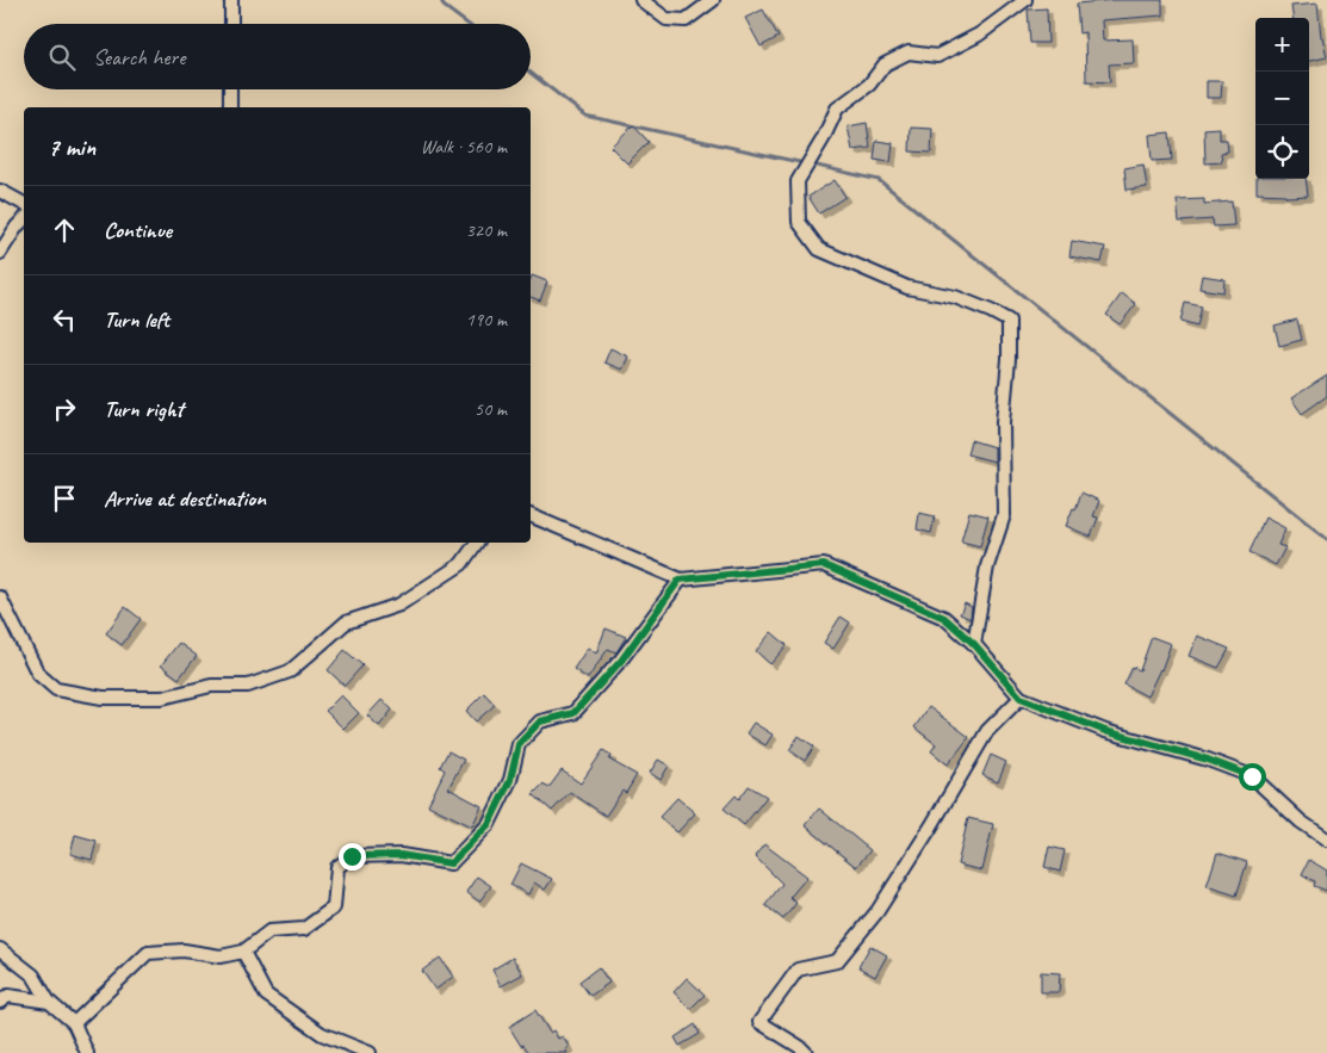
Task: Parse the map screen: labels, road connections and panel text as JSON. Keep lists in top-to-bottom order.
{
  "page": {
    "map_buttons": ["+", "−"],
    "search": "Search here",
    "heading": ["7 min", "Walk · 560 m"],
    "list": [
      ["Continue", "320 m"],
      ["Turn left", "190 m"],
      ["Turn right", "50 m"],
      "Arrive at destination"
    ]
  }
}
